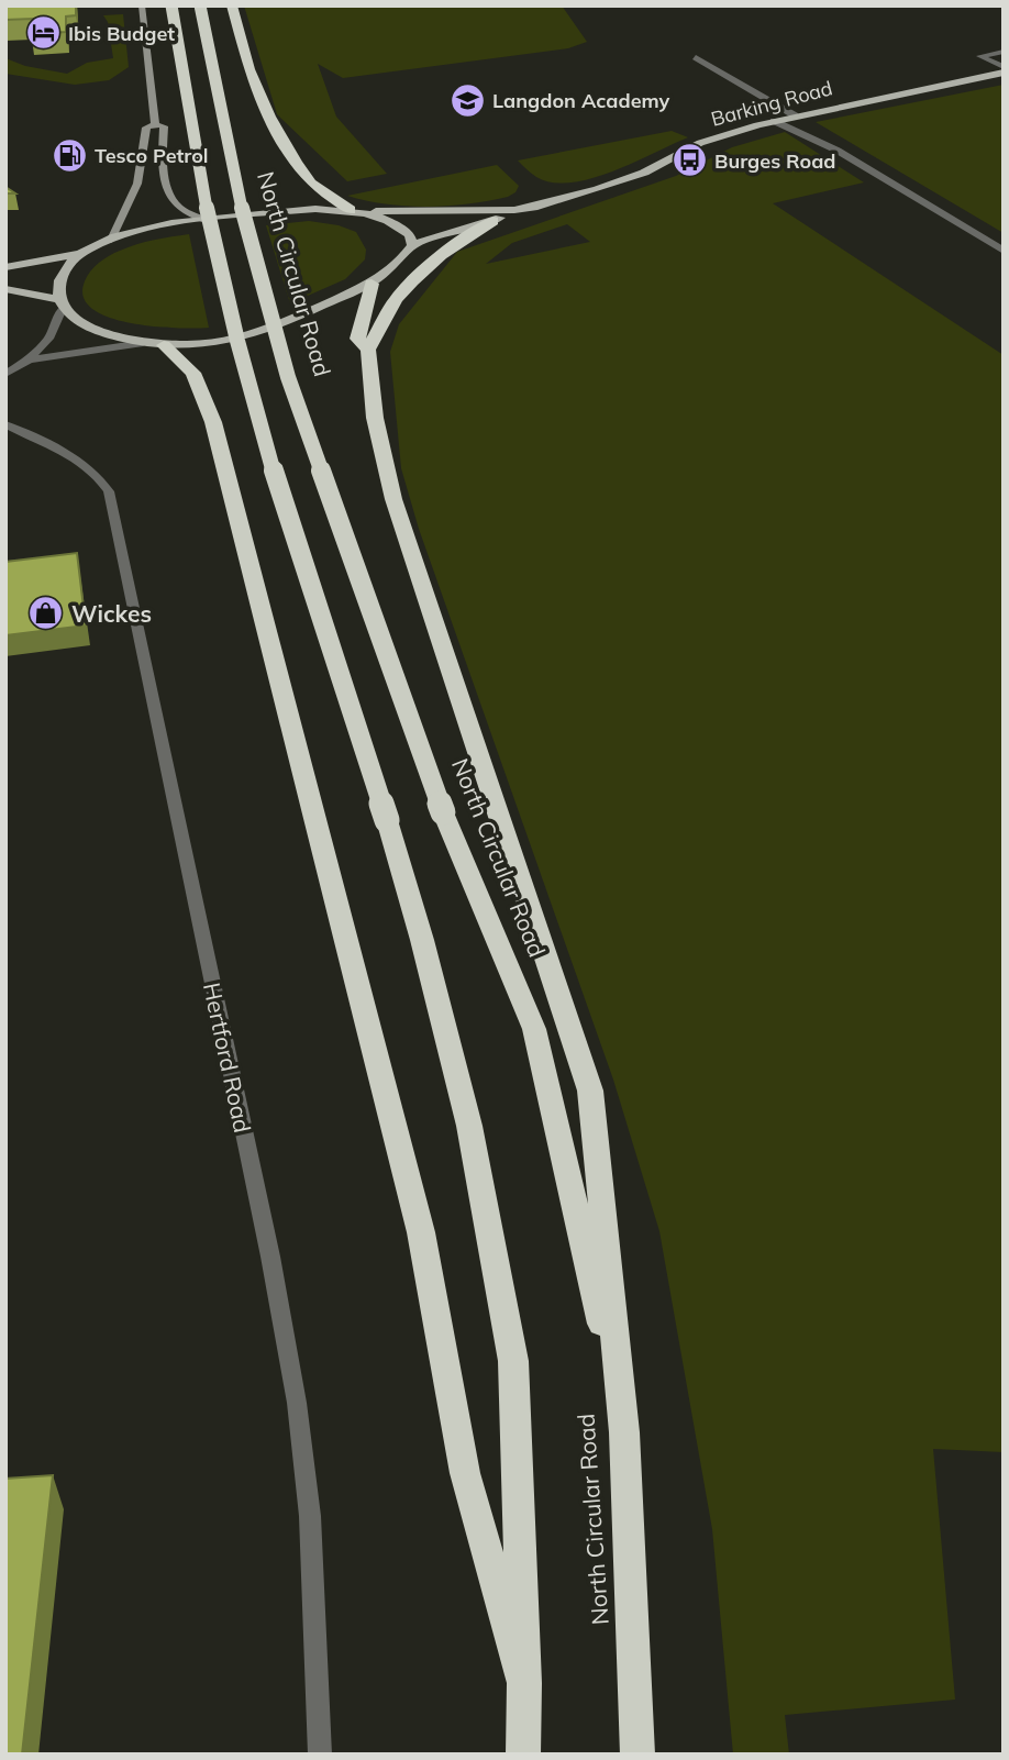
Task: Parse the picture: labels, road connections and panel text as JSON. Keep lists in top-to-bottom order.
{
  "streets": {
    "highway": ["North Circular Road"],
    "main road": ["Barking Road"],
    "street": ["Hertford Road"]
  },
  "places": {
    "hotel": ["Ibis Budget"],
    "school or university": ["Langdon Academy"],
    "fuel station": ["Tesco Petrol"],
    "bus stop": ["Burges Road"],
    "shop": ["Wickes"]
  }
}
